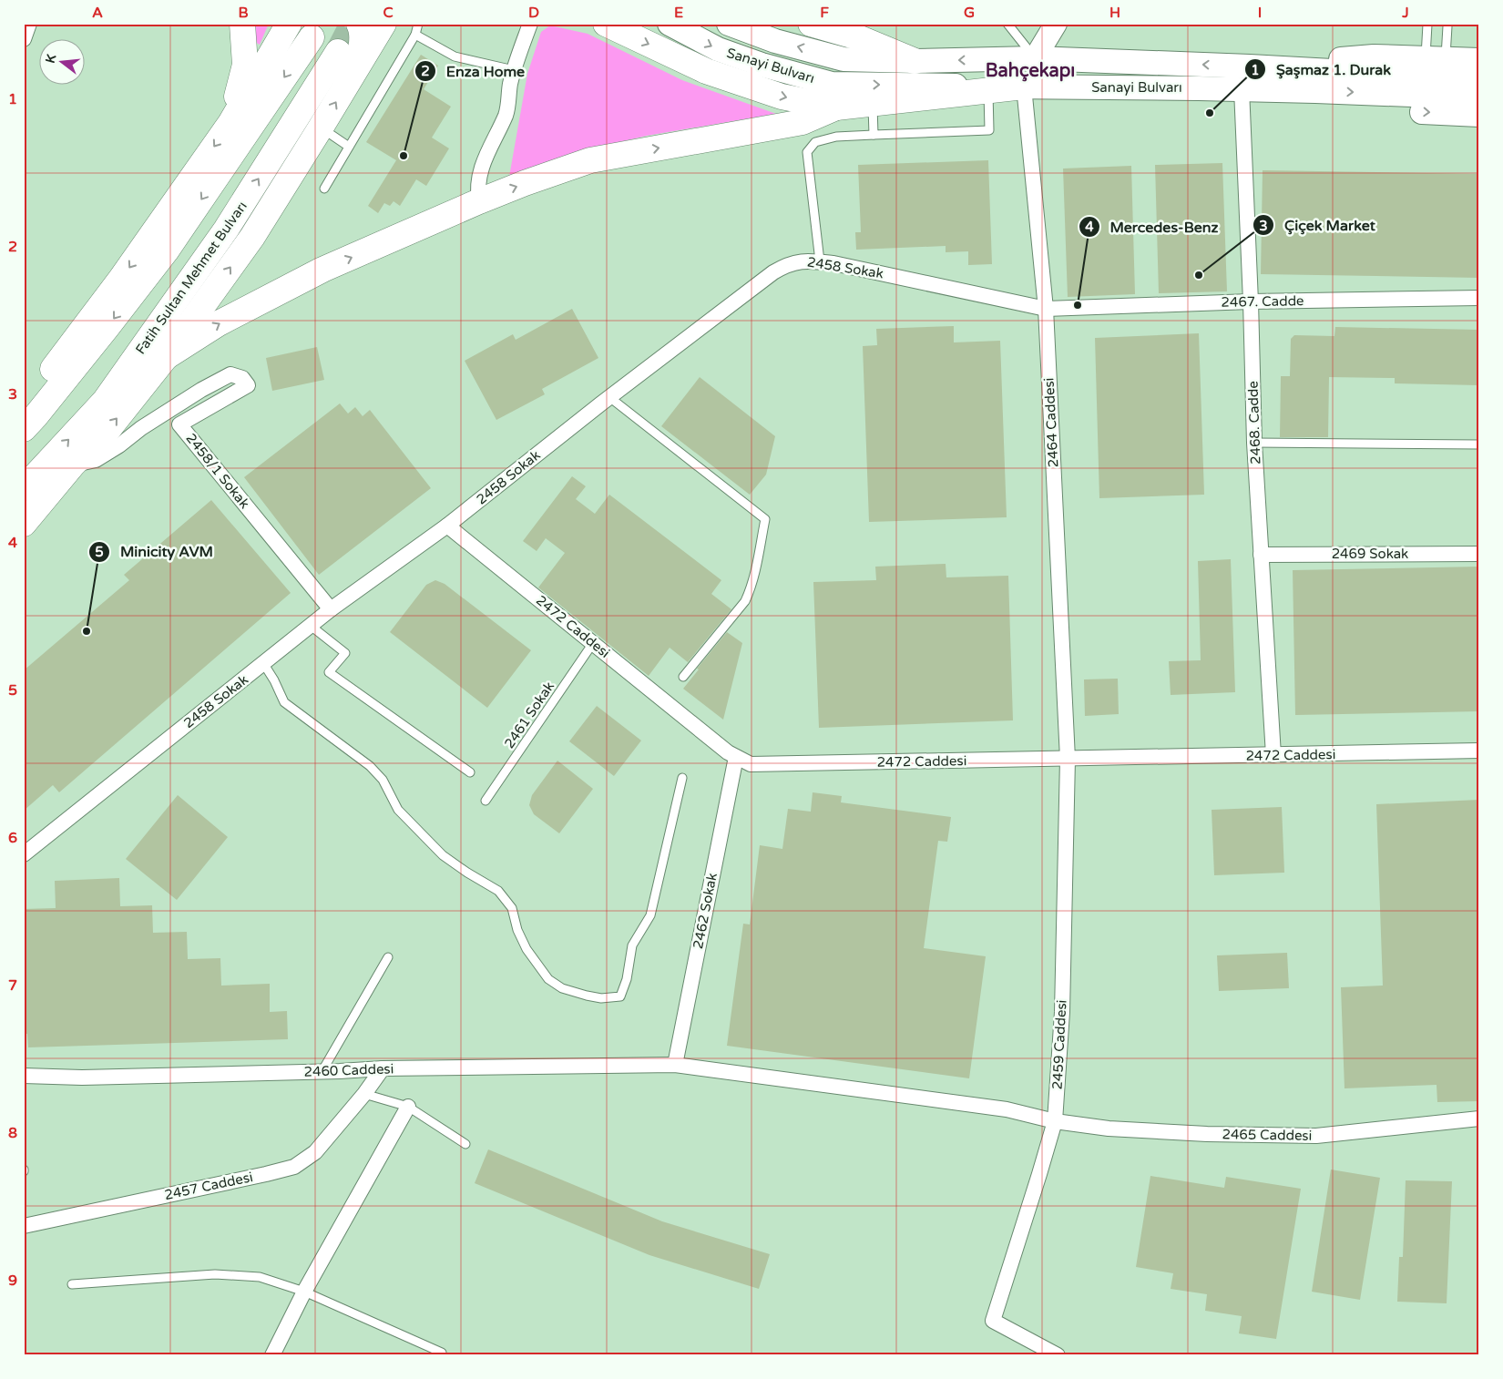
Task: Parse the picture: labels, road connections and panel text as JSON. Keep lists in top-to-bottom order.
{
  "streets": {
    "highway": ["Fatih Sultan Mehmet Bulvarı"],
    "main road": ["Sanayi Bulvarı"],
    "street": [
      "2458 Sokak",
      "2467. Cadde",
      "2464 Caddesi",
      "2468. Cadde",
      "2458/1 Sokak",
      "2469 Sokak",
      "2472 Caddesi",
      "2462 Sokak",
      "2459 Caddesi",
      "2460 Caddesi",
      "2465 Caddesi",
      "2457 Caddesi"
    ],
    "lane": ["2461 Sokak"]
  },
  "crossings": [
    ["Sanayi Bulvarı", "2464 Caddesi"],
    ["Sanayi Bulvarı", "2468. Cadde"],
    ["2458 Sokak", "2467. Cadde"],
    ["2458 Sokak", "2464 Caddesi"],
    ["2458 Sokak", "2458/1 Sokak"],
    ["2458 Sokak", "2472 Caddesi"],
    ["2467. Cadde", "2464 Caddesi"],
    ["2467. Cadde", "2468. Cadde"],
    ["2464 Caddesi", "2472 Caddesi"],
    ["2464 Caddesi", "2459 Caddesi"],
    ["2468. Cadde", "2469 Sokak"],
    ["2468. Cadde", "2472 Caddesi"],
    ["2472 Caddesi", "2461 Sokak"],
    ["2472 Caddesi", "2462 Sokak"],
    ["2472 Caddesi", "2459 Caddesi"],
    ["2462 Sokak", "2460 Caddesi"],
    ["2459 Caddesi", "2460 Caddesi"],
    ["2459 Caddesi", "2465 Caddesi"],
    ["2460 Caddesi", "2465 Caddesi"],
    ["2460 Caddesi", "2457 Caddesi"]
  ],
  "districts": ["Bahçekapı"],
  "places": [
    "Şaşmaz 1. Durak",
    "Enza Home",
    "Çiçek Market",
    "Mercedes-Benz",
    "Minicity AVM"
  ],
  "north": "left",
  "grid": {
    "columns": [
      "A",
      "B",
      "C",
      "D",
      "E",
      "F",
      "G",
      "H",
      "I",
      "J"
    ],
    "rows": [
      "1",
      "2",
      "3",
      "4",
      "5",
      "6",
      "7",
      "8",
      "9"
    ]
  }
}
